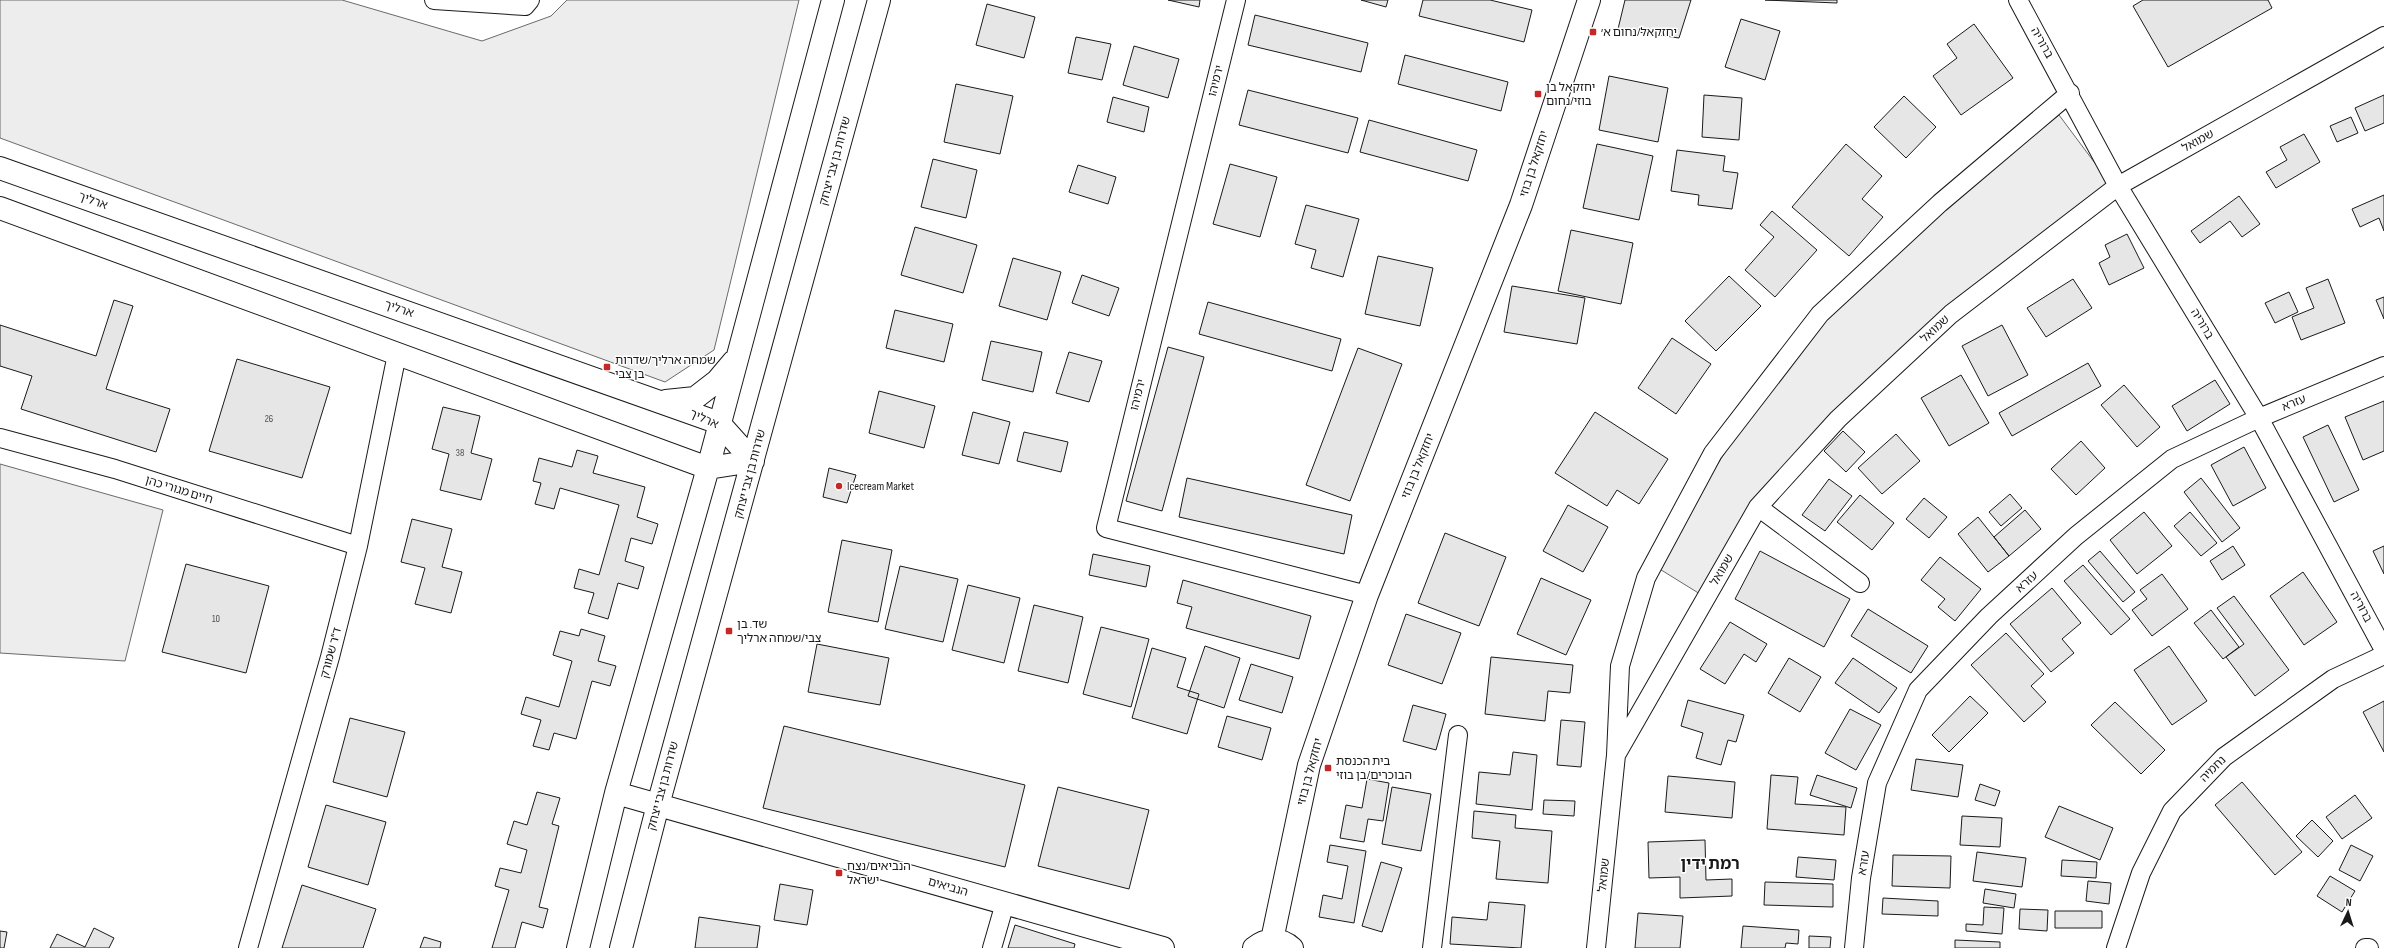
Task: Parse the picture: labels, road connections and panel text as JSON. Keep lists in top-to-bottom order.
{
  "streets": {
    "street": [
      "ברוריה",
      "ירמיהו",
      "שמואל",
      "שדרות בן צבי יצחק",
      "יחזקאל בן בוזי",
      "ארליך",
      "עזרא",
      "חיים מגורי כהן",
      "ד\"ר שמורק",
      "נחמיה",
      "הנביאים"
    ]
  },
  "crossings": [
    ["ברוריה", "שמואל"],
    ["ברוריה", "עזרא"],
    ["ירמיהו", "יחזקאל בן בוזי"],
    ["שדרות בן צבי יצחק", "ארליך"],
    ["שדרות בן צבי יצחק", "הנביאים"],
    ["חיים מגורי כהן", "ד\"ר שמורק"]
  ],
  "districts": ["רמת ידין"],
  "places": {
    "transit": [
      "יחזקאל/נחום א׳",
      "יחזקאל בן בוזי/נחום",
      "שמחה ארליך/שדרות בן צבי",
      "שד. בן צבי/שמחה ארליך",
      "בית הכנסת הבוכרים/בן בוזי",
      "הנביאים/נצח ישראל"
    ],
    "other": ["Icecream Market"]
  },
  "house_numbers": ["26", "38", "10"],
  "north": "top"
}
